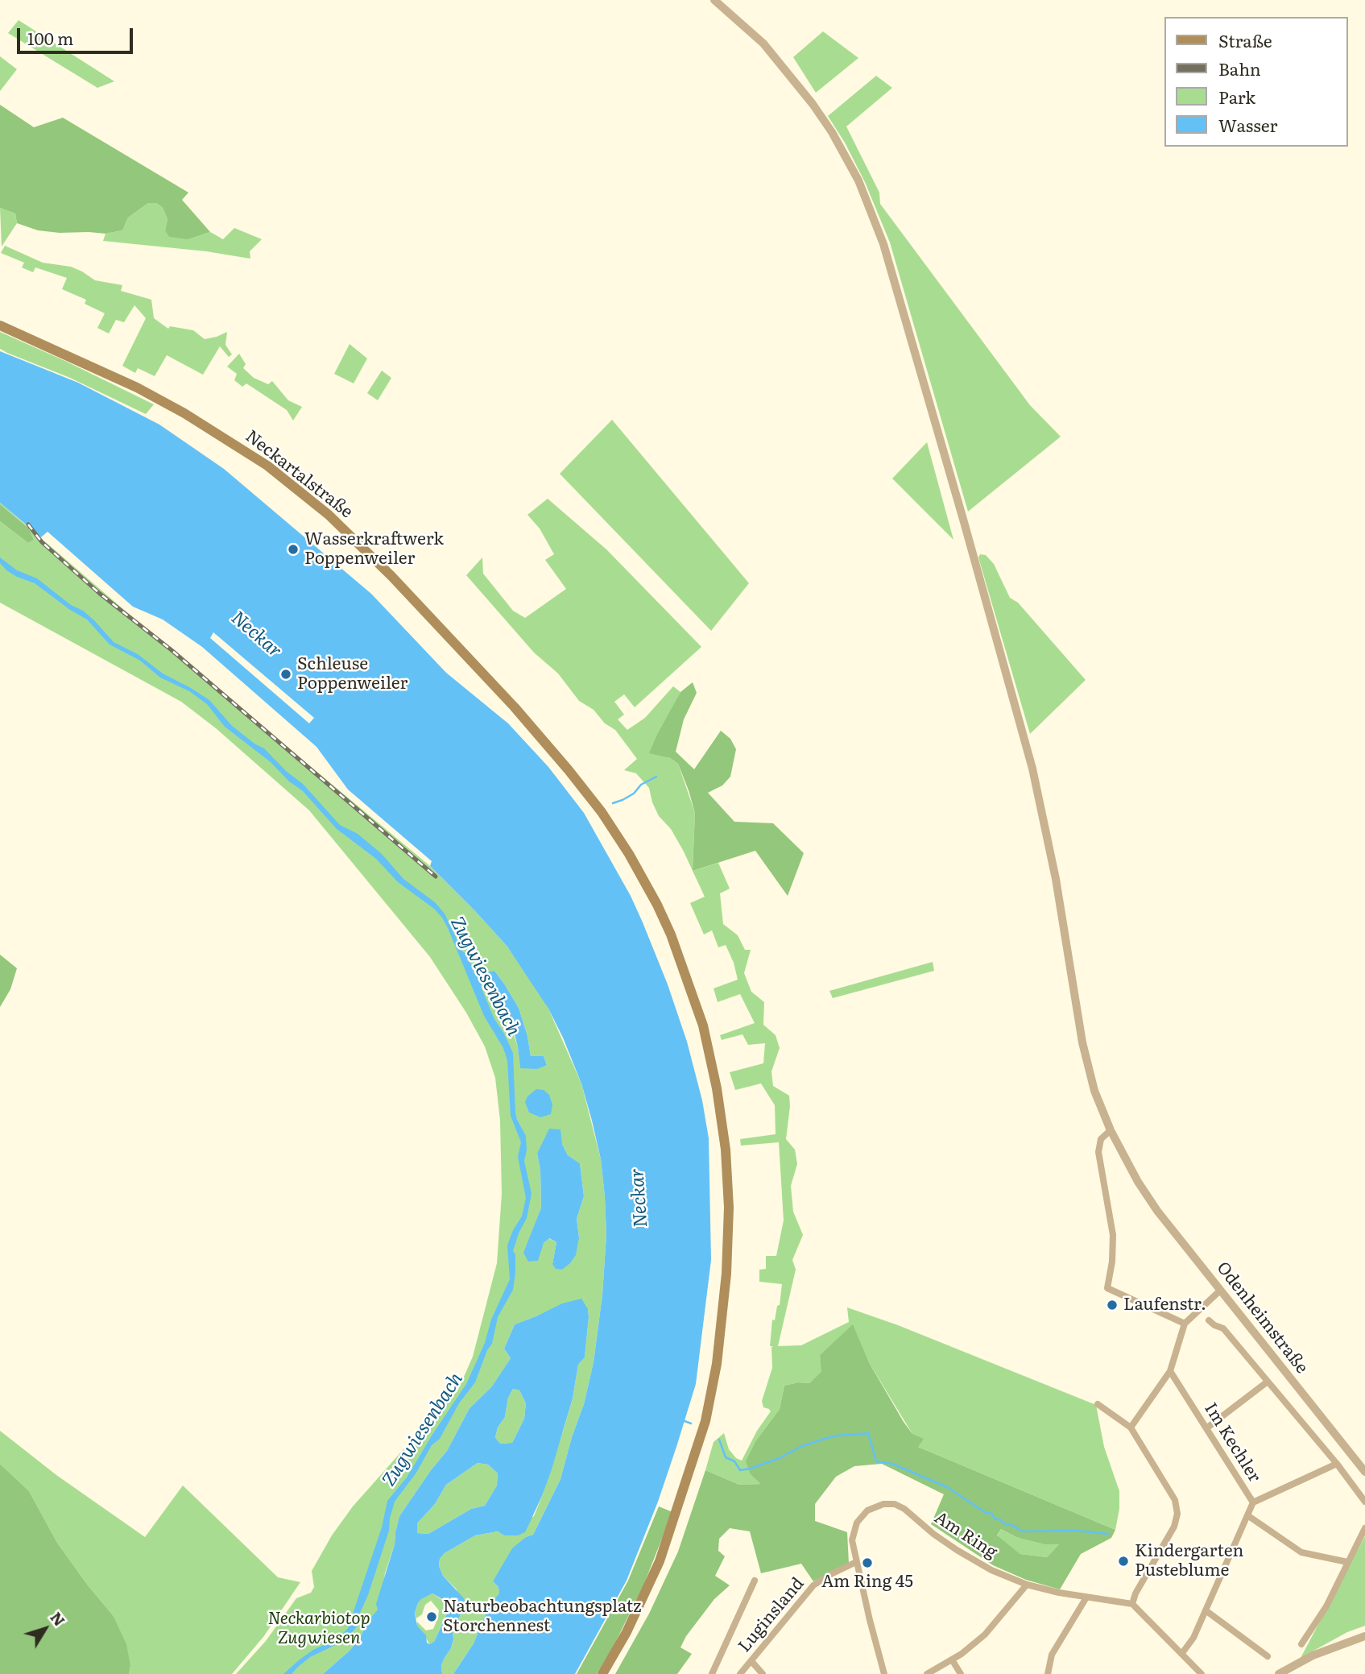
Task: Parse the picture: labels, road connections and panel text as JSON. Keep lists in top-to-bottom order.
{
  "streets": {
    "main road": ["Neckartalstraße"],
    "street": [
      "Odenheimstraße",
      "Im Kechler",
      "Am Ring",
      "Luginsland"
    ]
  },
  "crossings": [
    ["Am Ring", "Luginsland"]
  ],
  "water": ["Neckar", "Zugwiesenbach"],
  "parks": ["Neckarbiotop Zugwiesen"],
  "places": [
    "Wasserkraftwerk Poppenweiler",
    "Schleuse Poppenweiler",
    "Laufenstr.",
    "Kindergarten Pusteblume",
    "Am Ring 45",
    "Naturbeobachtungsplatz Storchennest"
  ],
  "legend": [
    "Straße",
    "Bahn",
    "Park",
    "Wasser"
  ],
  "scale_bar": "100 m",
  "north": "top right"
}
